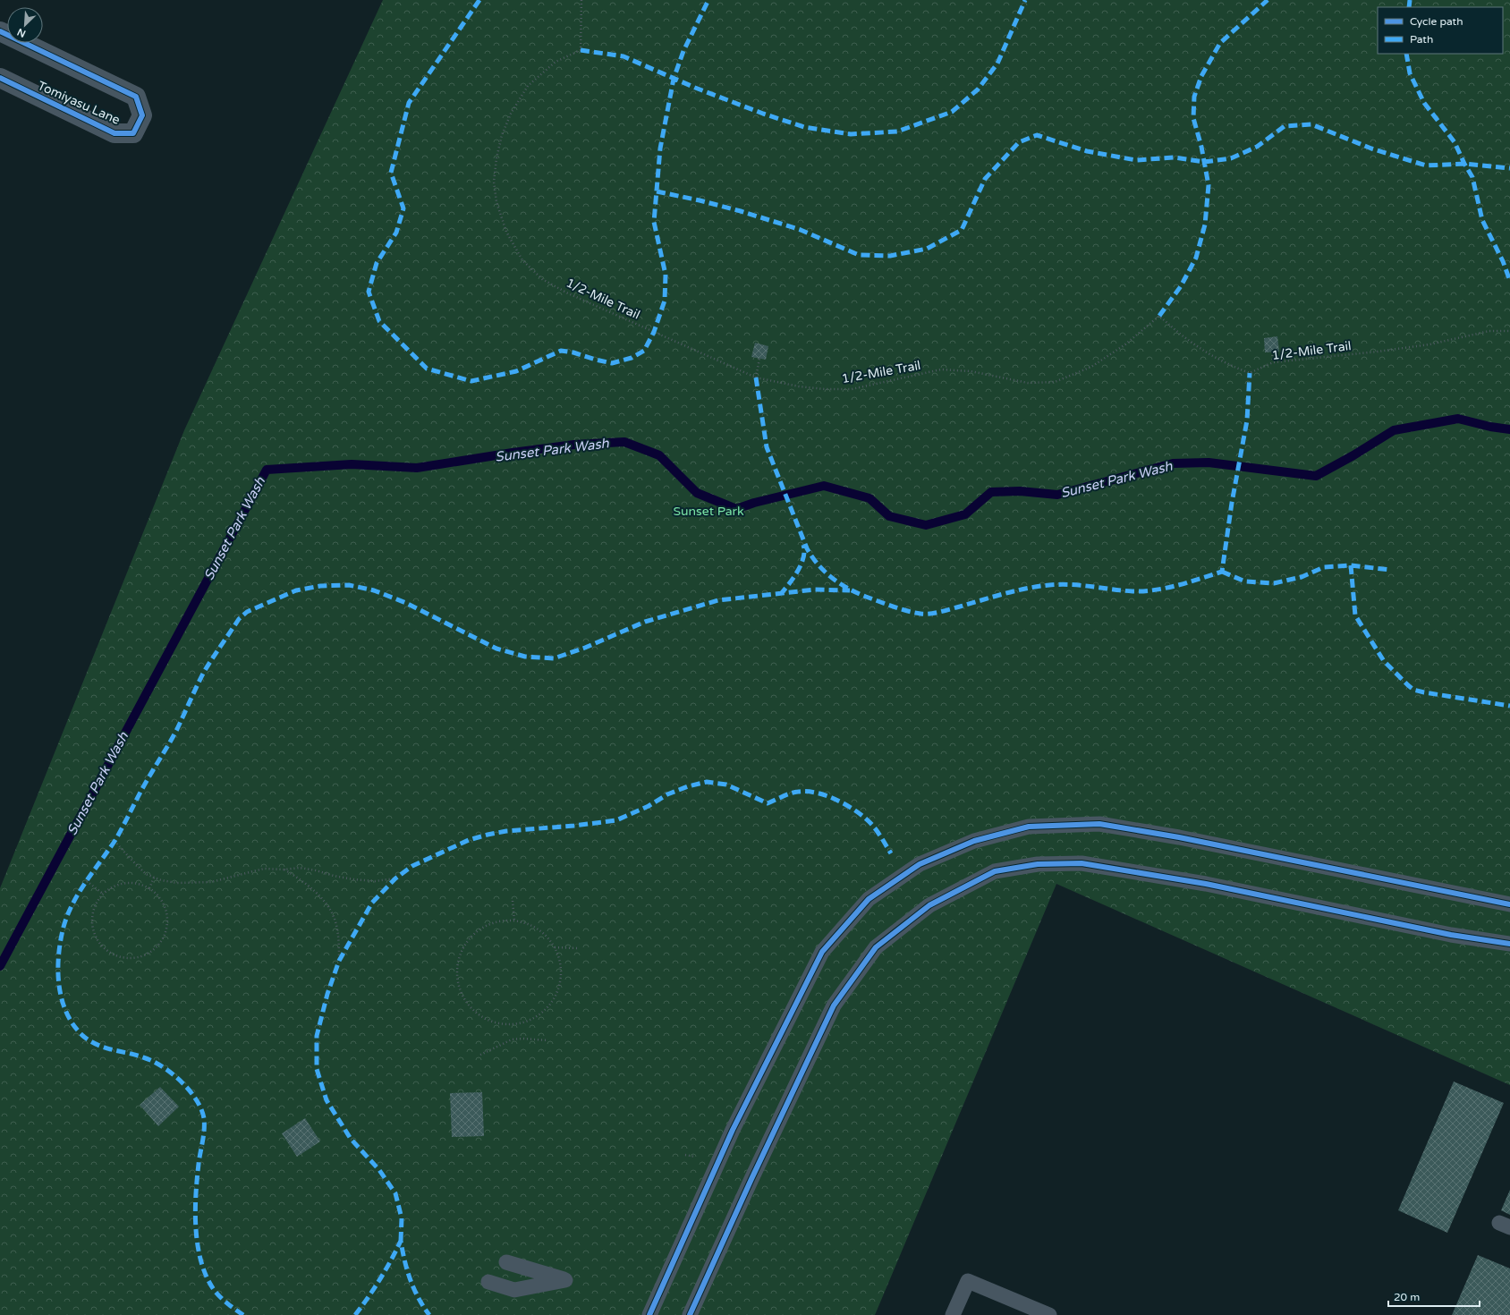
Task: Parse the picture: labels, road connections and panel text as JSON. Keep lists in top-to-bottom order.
{
  "streets": {
    "street": ["Tomiyasu Lane"],
    "path": ["1/2-Mile Trail"]
  },
  "water": ["Sunset Park Wash"],
  "parks": ["Sunset Park"],
  "legend": ["Cycle path", "Path"],
  "scale_bar": "20 m",
  "north": "bottom left"
}
